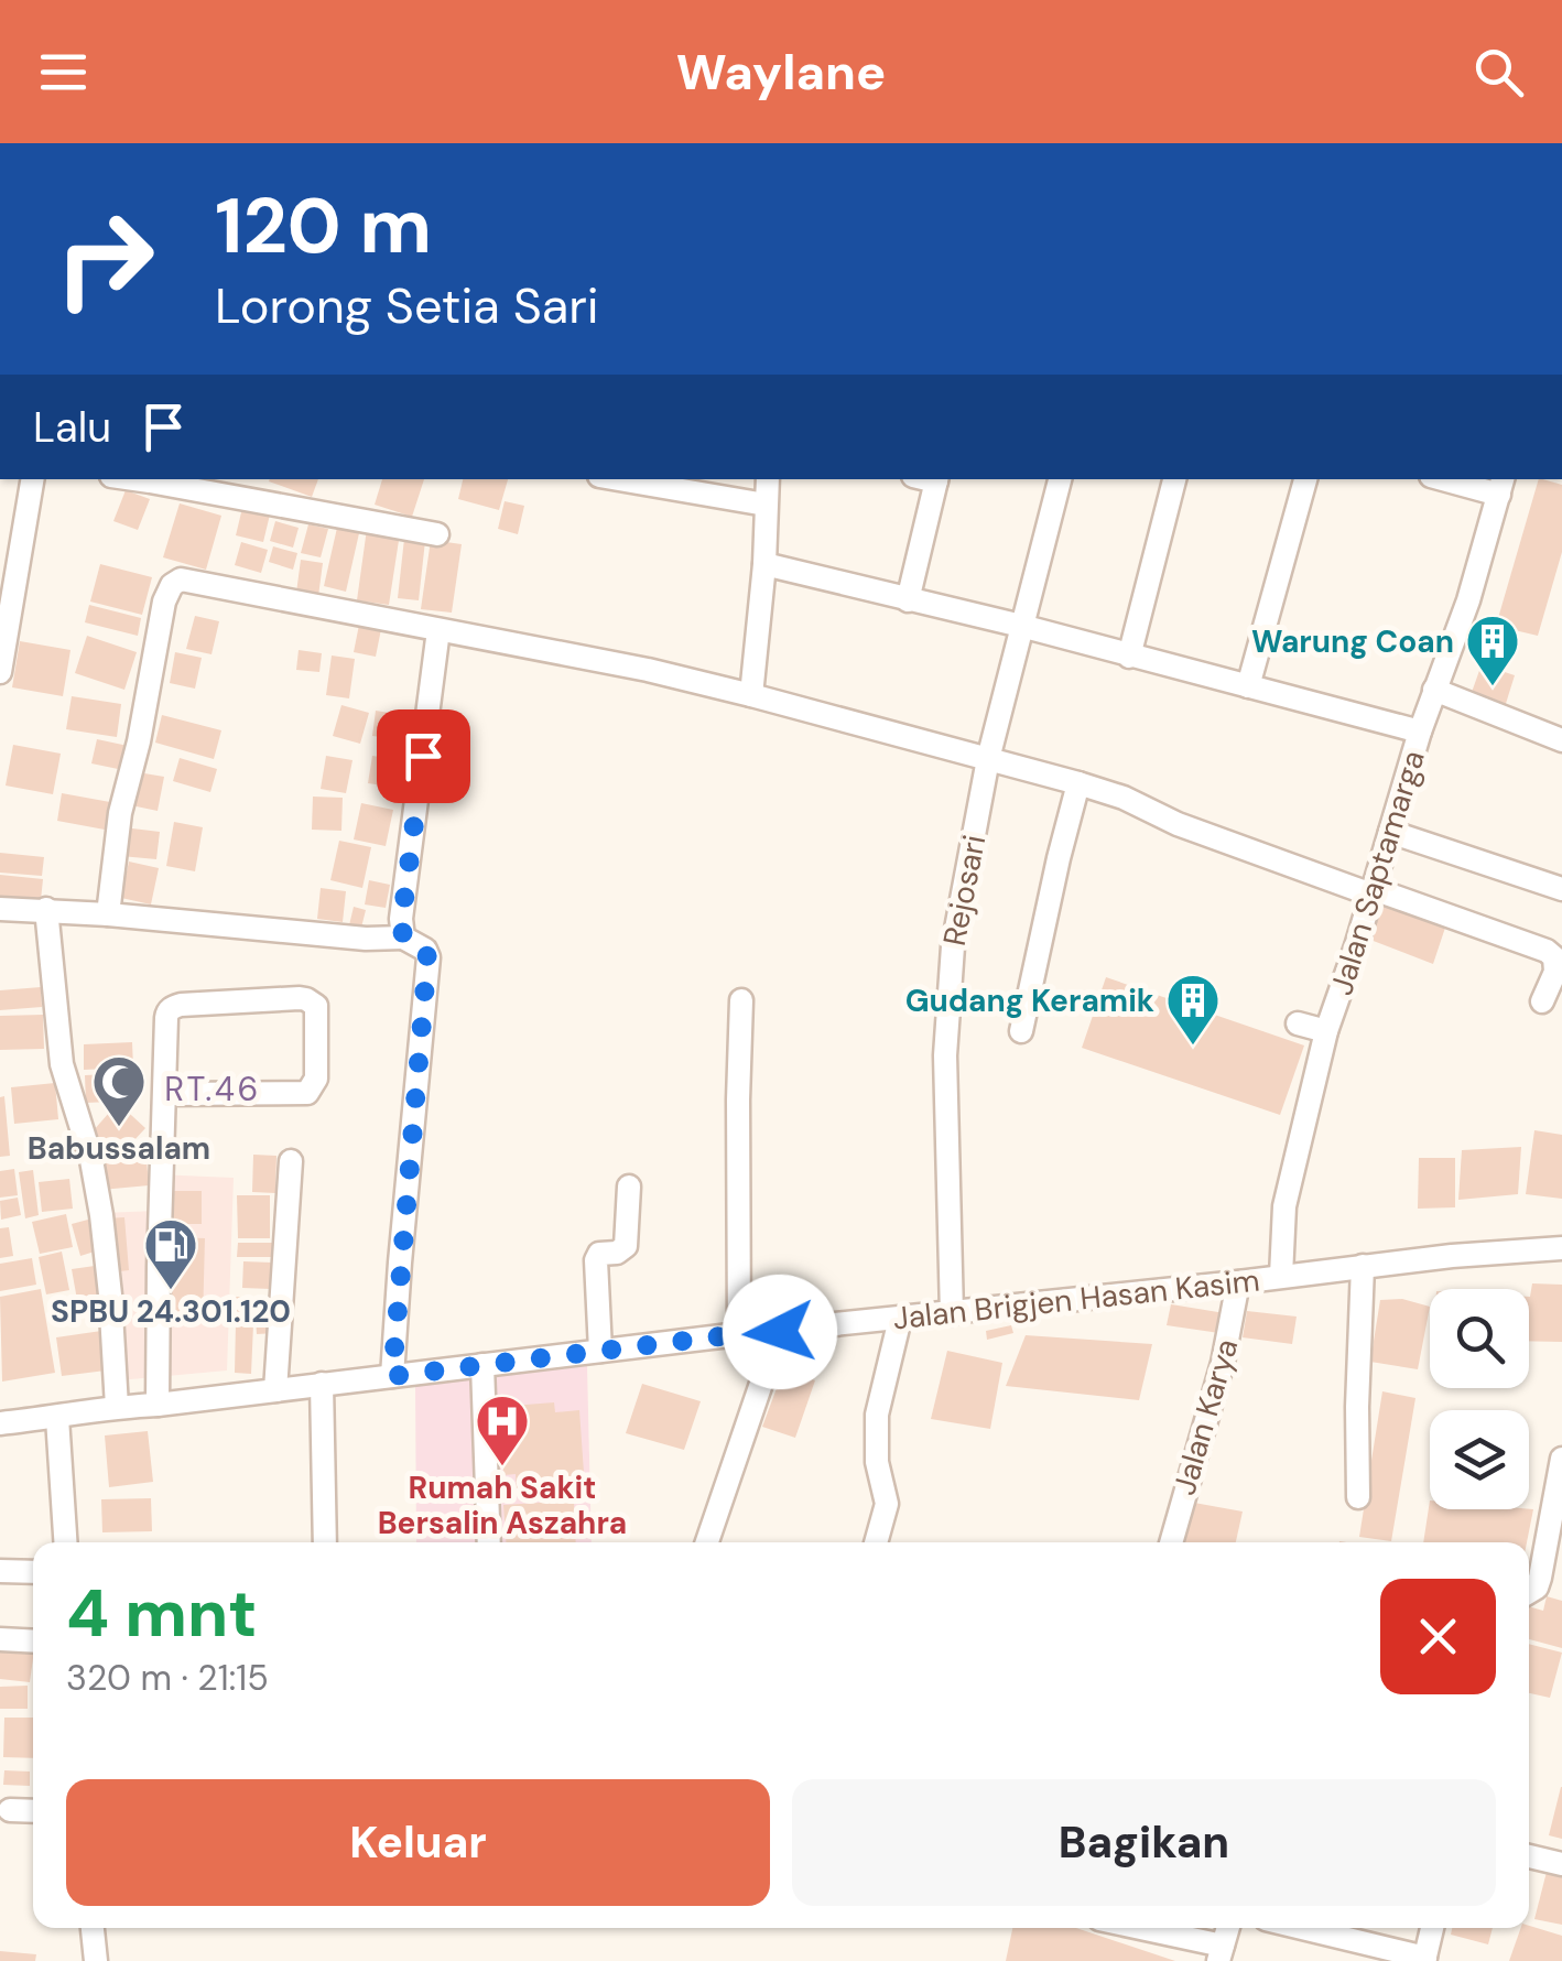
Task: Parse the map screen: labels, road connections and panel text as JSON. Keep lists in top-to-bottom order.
{
  "streets": {
    "street": [
      "Jalan Saptamarga",
      "Rejosari",
      "Jalan Brigjen Hasan Kasim",
      "Jalan Karya"
    ]
  },
  "crossings": [
    ["Jalan Saptamarga", "Jalan Brigjen Hasan Kasim"],
    ["Rejosari", "Jalan Brigjen Hasan Kasim"],
    ["Jalan Brigjen Hasan Kasim", "Jalan Karya"]
  ],
  "districts": ["RT.46"],
  "places": {
    "building": ["Warung Coan", "Gudang Keramik"],
    "mosque": ["Babussalam"],
    "fuel station": ["SPBU 24.301.120"],
    "hospital": ["Rumah Sakit Bersalin Aszahra"]
  },
  "page": {
    "header": "Waylane",
    "turn": ["120 m", "Lorong Setia Sari"],
    "then": "Lalu",
    "heading": ["4 mnt", "320 m · 21:15"],
    "buttons": ["Keluar", "Bagikan"]
  }
}
